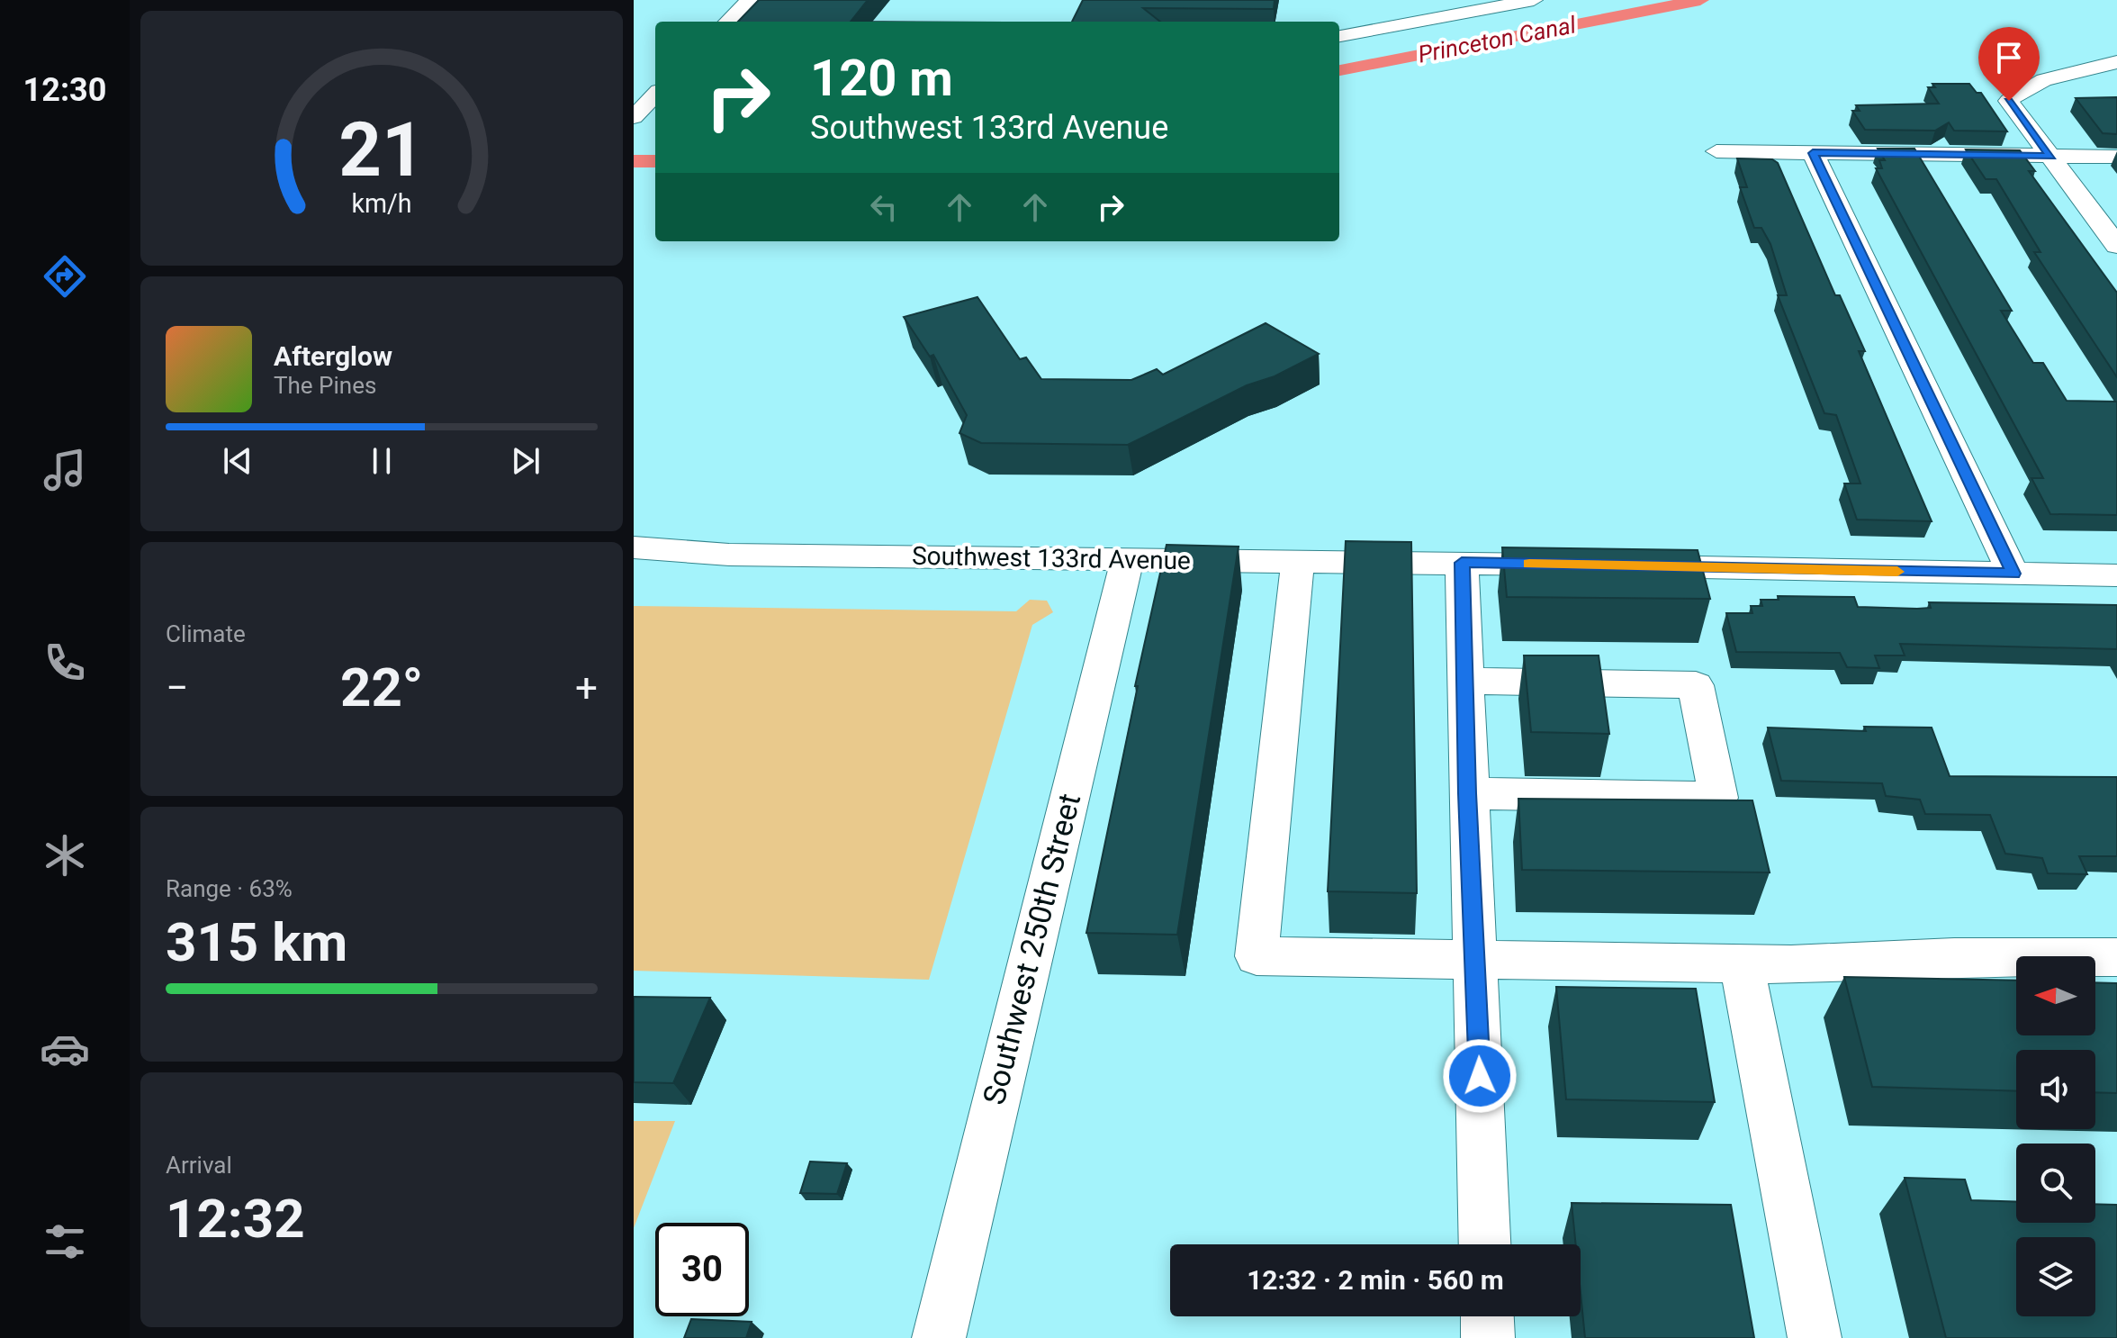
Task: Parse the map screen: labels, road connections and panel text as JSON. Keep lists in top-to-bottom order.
{
  "streets": {
    "street": ["Southwest 133rd Avenue", "Southwest 250th Street"]
  },
  "crossings": [
    ["Southwest 133rd Avenue", "Southwest 250th Street"]
  ],
  "water": ["Princeton Canal"],
  "north": "left",
  "page": {
    "tabs": "12:30",
    "turn": ["120 m", "Southwest 133rd Avenue"],
    "song": ["Afterglow", "The Pines"],
    "tile": [
      "Climate",
      ["Range · 63%", "315 km"],
      ["Arrival", "12:32"]
    ],
    "heat": ["−", "22°", "+"],
    "limit": "30",
    "trip": "12:32 · 2 min · 560 m",
    "gauge": ["21", "km/h"]
  }
}
